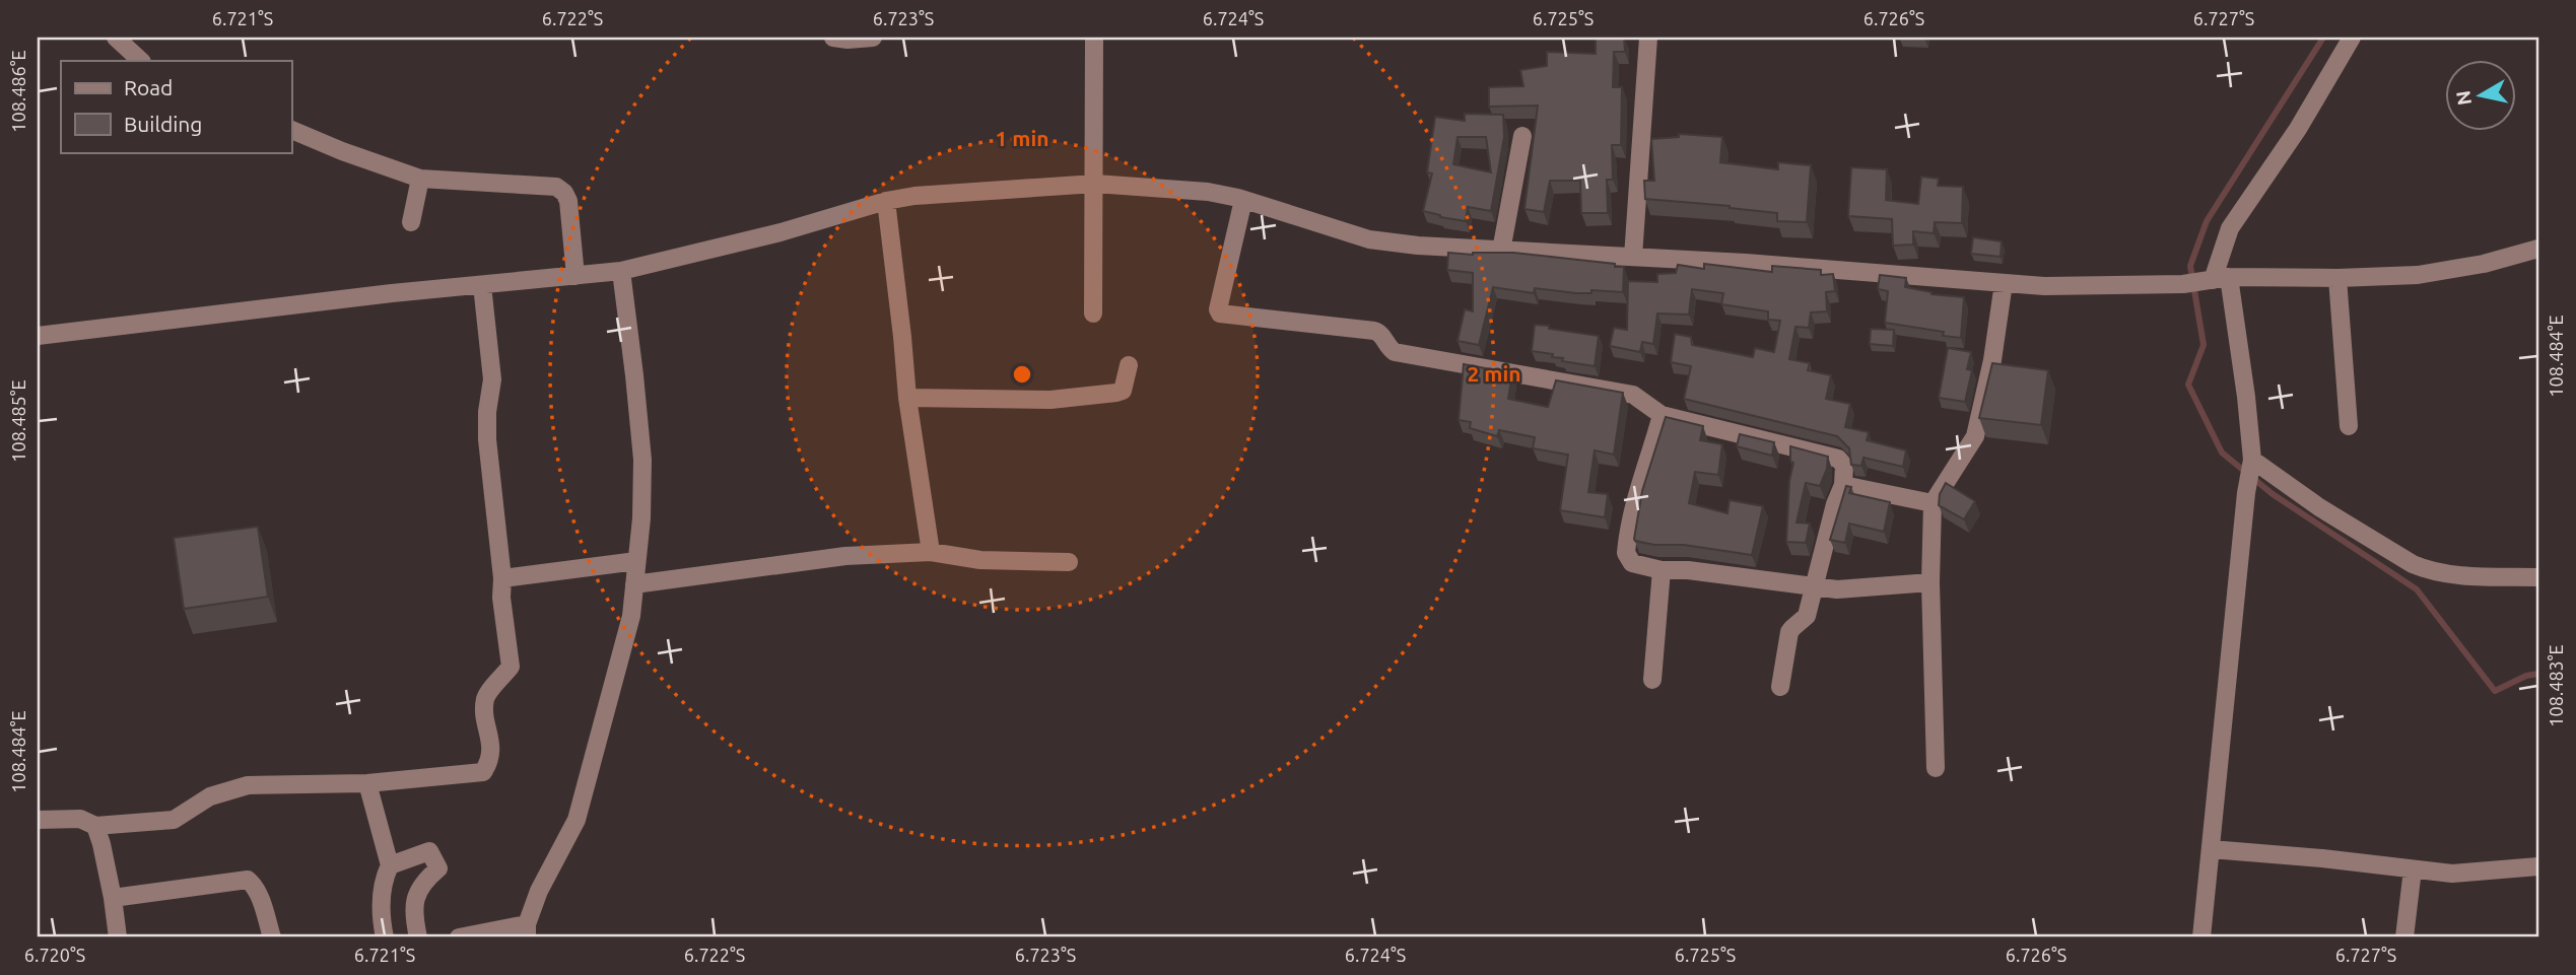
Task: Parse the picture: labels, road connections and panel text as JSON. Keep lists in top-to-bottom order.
{
  "legend": ["Road", "Building"],
  "north": "left",
  "coordinates": [
    "6.721°S",
    "6.722°S",
    "6.723°S",
    "6.724°S",
    "6.725°S",
    "6.726°S",
    "6.727°S",
    "108.486°E",
    "108.484°E",
    "108.485°E",
    "108.483°E",
    "6.720°S"
  ],
  "rings": ["1 min", "2 min"]
}
